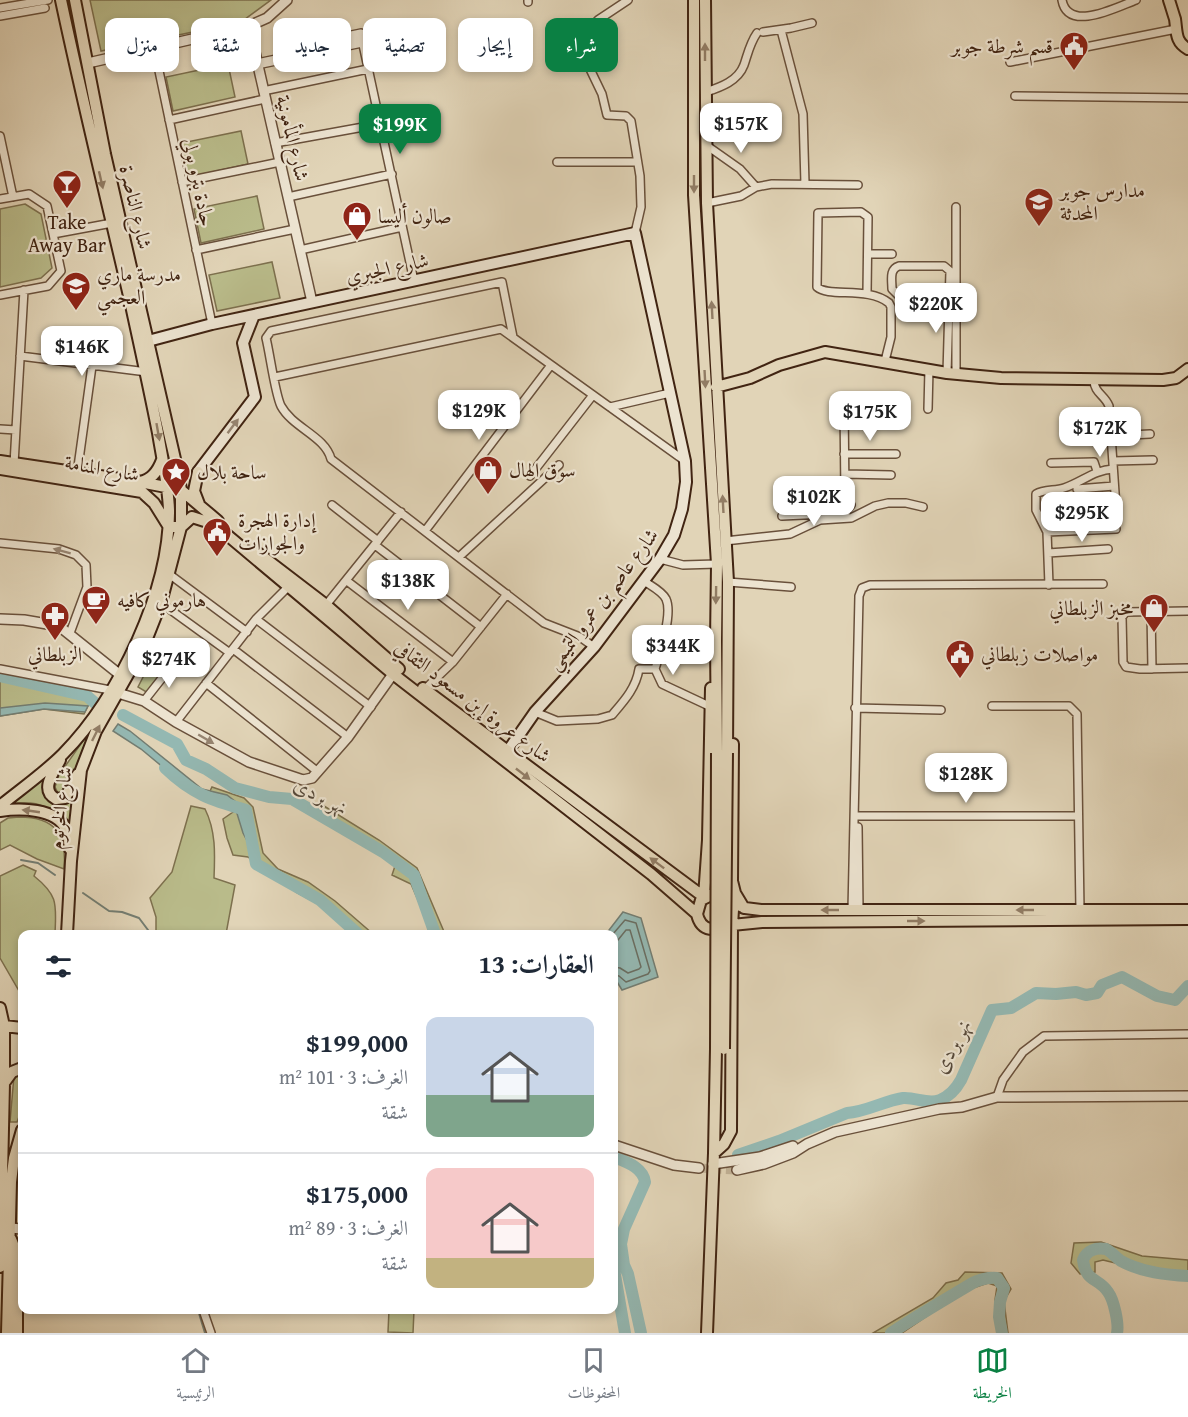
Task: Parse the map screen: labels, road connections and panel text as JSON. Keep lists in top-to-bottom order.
{
  "streets": {
    "main road": [
      "شارع الناصرة",
      "شارع الجبري",
      "شارع المنامة",
      "شارع عاصم بن عمرو التميمي",
      "شارع عروة إبن مسعود الثقافي",
      "شارع الخرتوم"
    ],
    "street": ["شارع المأمونية", "جادة بترو بولي"]
  },
  "crossings": [
    ["شارع المأمونية", "شارع الجبري"],
    ["جادة بترو بولي", "شارع الجبري"],
    ["شارع الناصرة", "شارع الجبري"],
    ["شارع الناصرة", "شارع المنامة"],
    ["شارع الناصرة", "شارع عروة إبن مسعود الثقافي"],
    ["شارع الناصرة", "شارع الخرتوم"],
    ["شارع الجبري", "شارع عاصم بن عمرو التميمي"],
    ["شارع عاصم بن عمرو التميمي", "شارع عروة إبن مسعود الثقافي"],
    ["شارع عروة إبن مسعود الثقافي", "شارع الخرتوم"]
  ],
  "water": ["نهر بردى"],
  "places": {
    "public building": ["قسم شرطة جوبر", "إدارة الهجرة والجوازات", "مواصلات زبلطاني"],
    "bar": ["Take Away Bar"],
    "school or university": ["مدارس جوبر المحدثة", "مدرسة ماري العجمي"],
    "shop": ["صالون أليسا", "سوق الهال", "مخبز الزبلطاني"],
    "place": ["ساحة بلال"],
    "cafe": ["هارموني كافيه"],
    "pharmacy": ["الزبلطاني"]
  },
  "page": {
    "chip": [
      "شراء",
      "إيجار",
      "تصفية",
      "جديد",
      "شقة",
      "منزل"
    ],
    "price": [
      "$157K",
      "$199K",
      "$220K",
      "$146K",
      "$129K",
      "$175K",
      "$172K",
      "$102K",
      "$295K",
      "$138K",
      "$344K",
      "$274K",
      "$128K"
    ],
    "heading": "العقارات: 13",
    "list": [
      {
        "name": "$199,000",
        "note": "الغرف: 3 · 101 m² · شقة"
      },
      {
        "name": "$175,000",
        "note": "الغرف: 3 · 89 m² · شقة"
      }
    ],
    "tabs": ["الخريطة", "المحفوظات", "الرئيسية"]
  }
}
